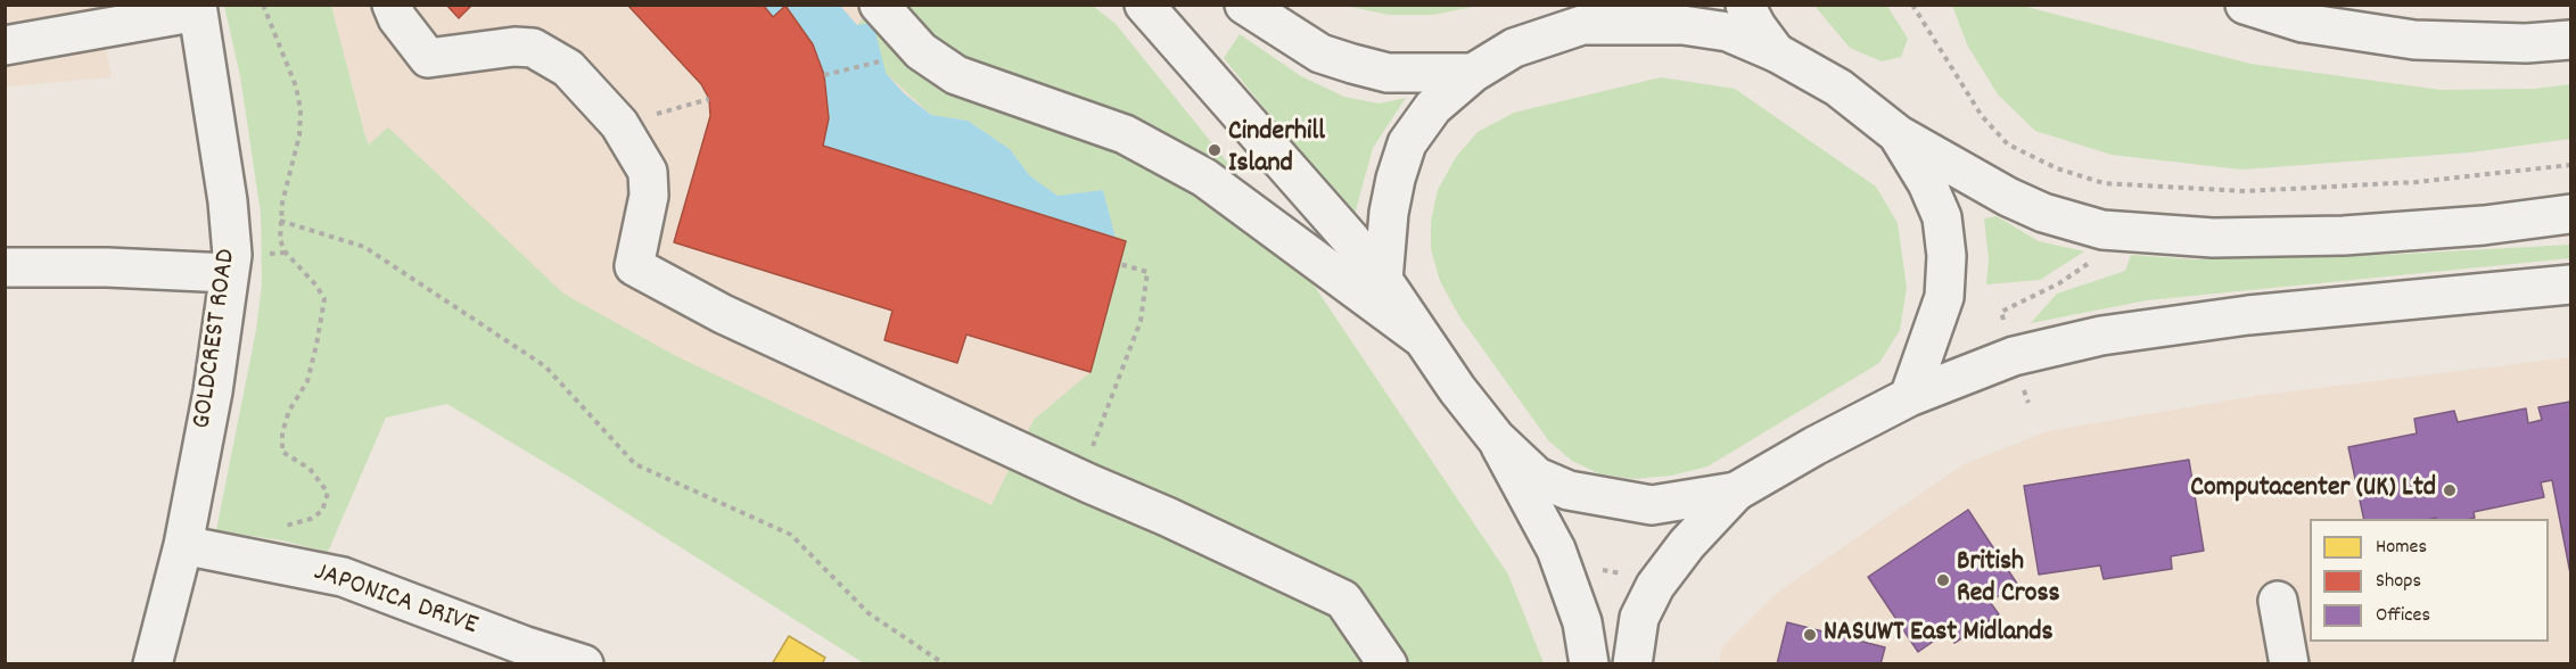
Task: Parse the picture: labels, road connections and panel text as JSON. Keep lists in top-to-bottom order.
{
  "streets": {
    "main road": ["GOLDCREST ROAD", "JAPONICA DRIVE"]
  },
  "crossings": [
    ["GOLDCREST ROAD", "JAPONICA DRIVE"]
  ],
  "places": [
    "Cinderhill Island",
    "Computacenter (UK) Ltd",
    "British Red Cross",
    "NASUWT East Midlands"
  ],
  "legend": ["Homes", "Shops", "Offices"]
}
